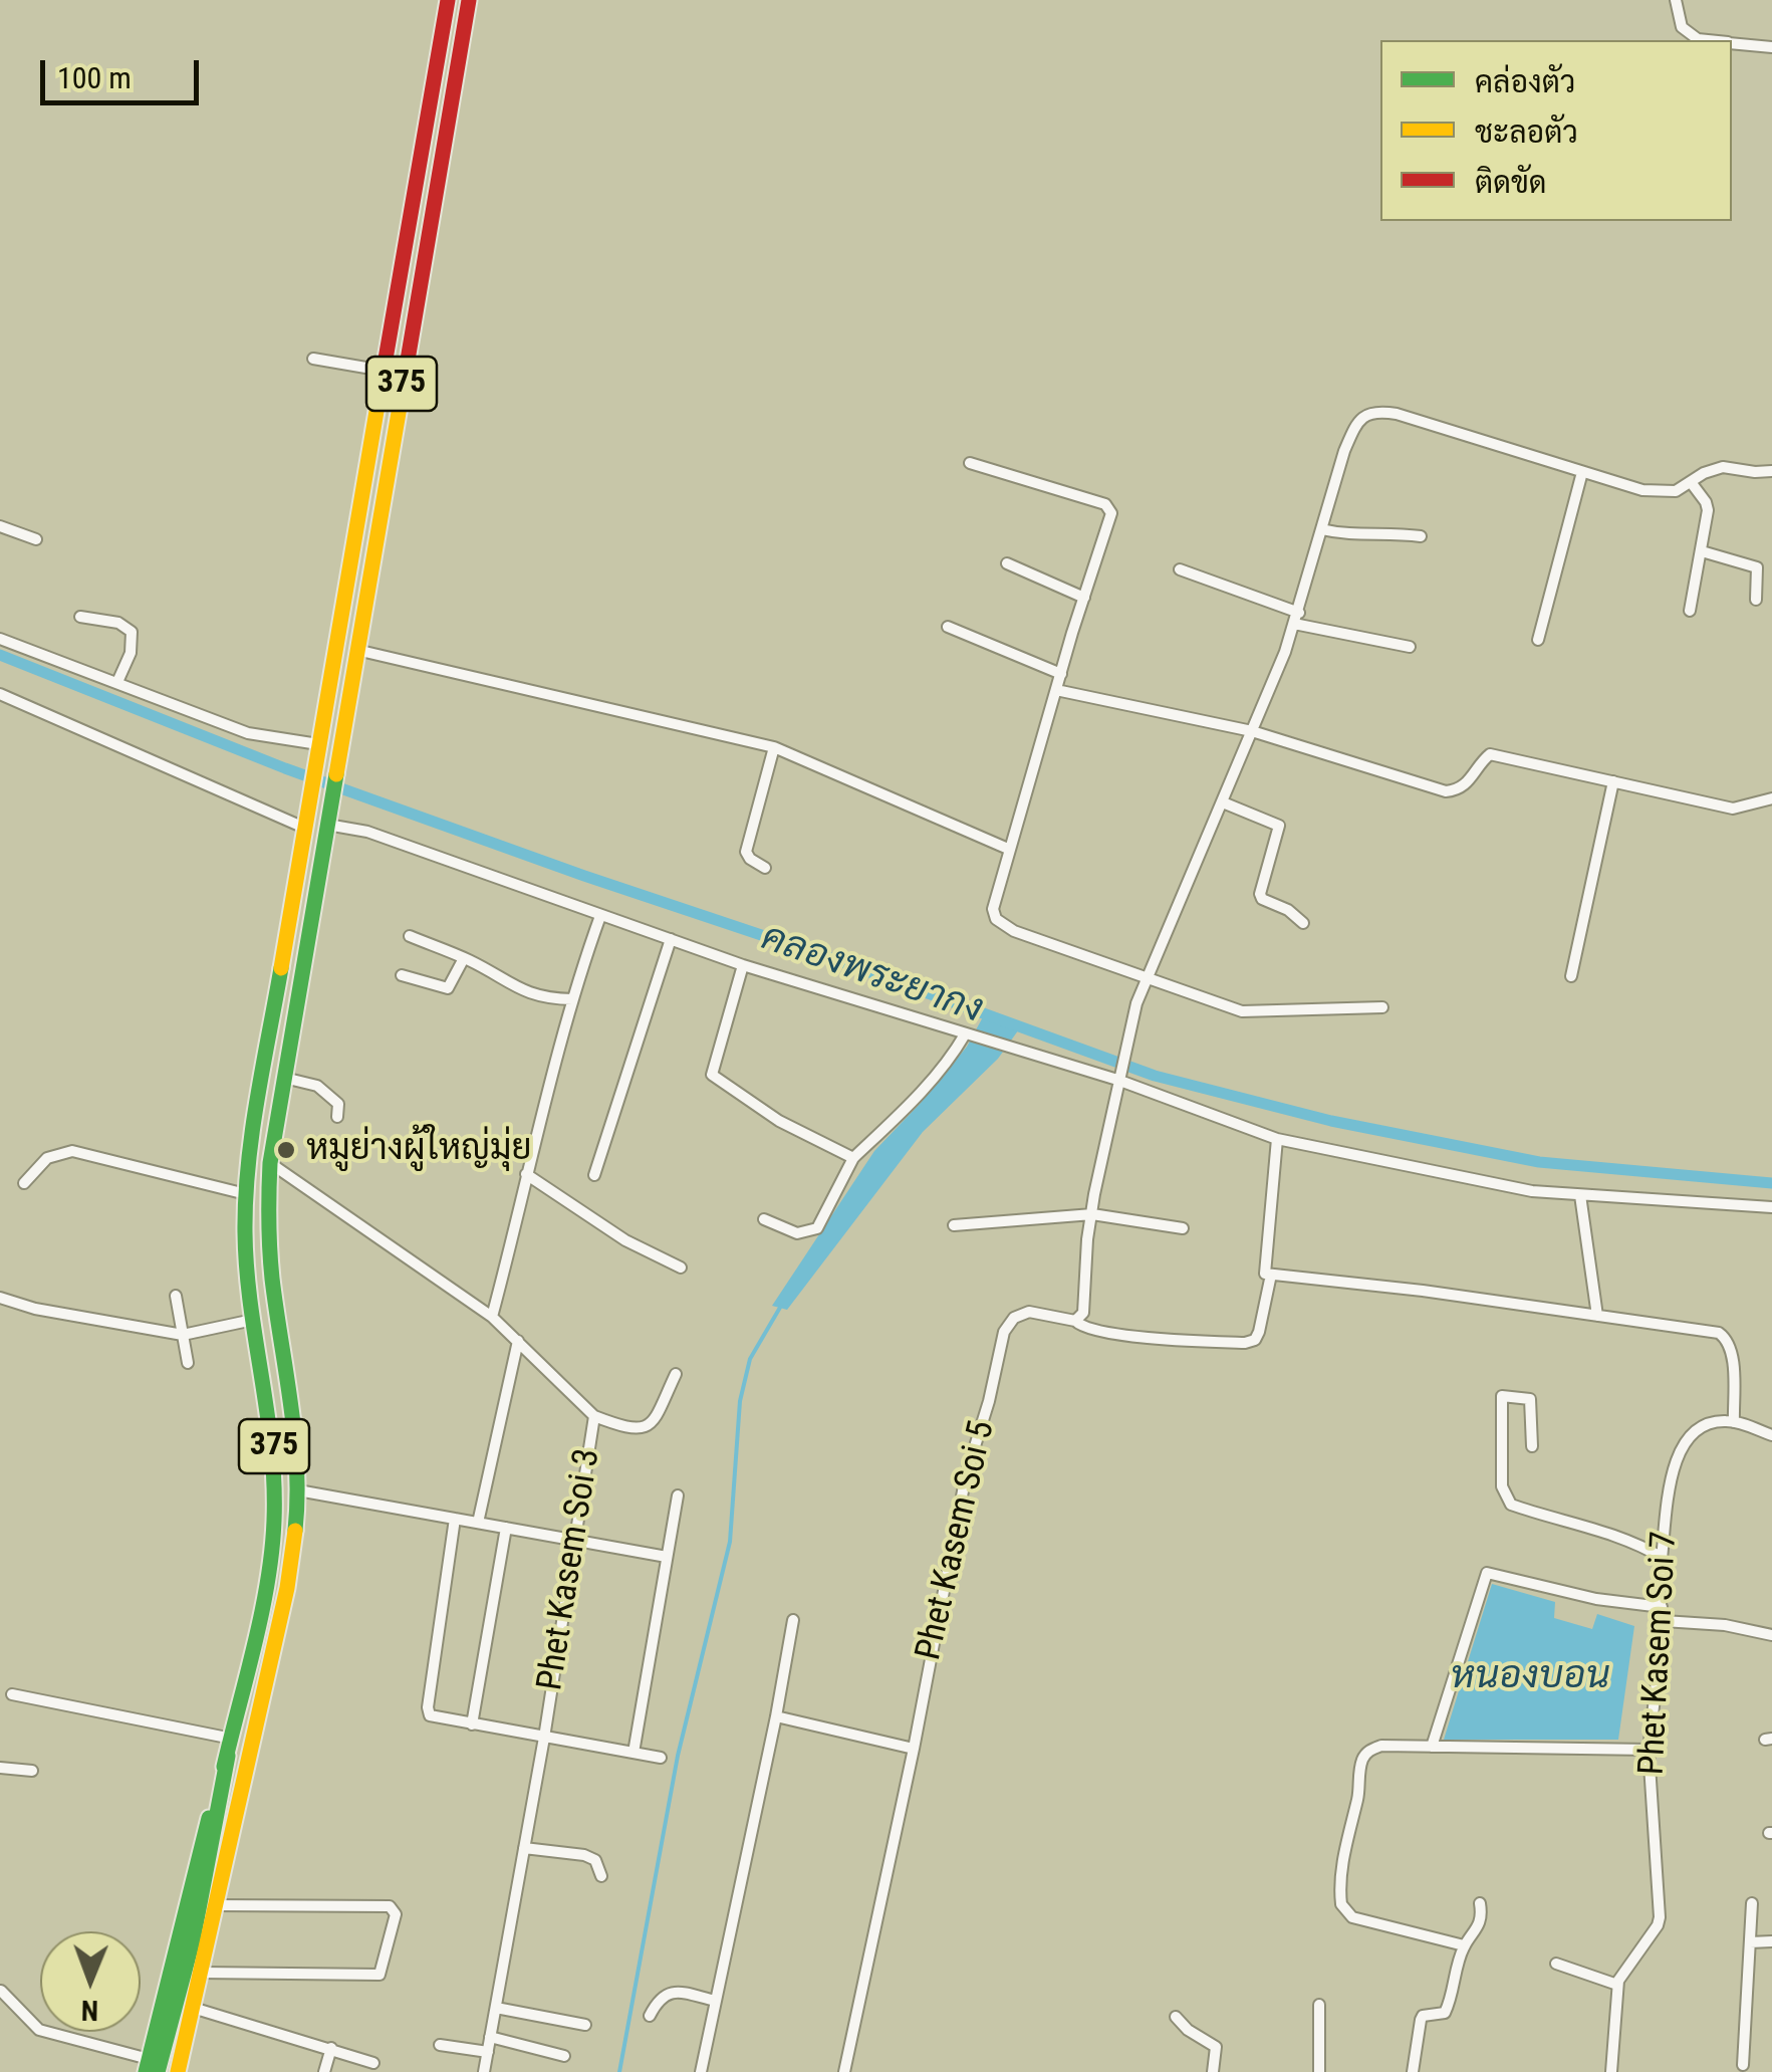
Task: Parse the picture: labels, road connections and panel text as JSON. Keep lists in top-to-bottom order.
{
  "streets": {
    "main road": ["375"],
    "street": ["Phet Kasem Soi 5", "Phet Kasem Soi 3", "Phet Kasem Soi 7"]
  },
  "crossings": [
    ["375", "Phet Kasem Soi 3"]
  ],
  "water": ["คลองพระยากง", "หนองบอน"],
  "places": ["หมูย่างผู้ใหญ่มุ่ย"],
  "legend": ["คล่องตัว", "ชะลอตัว", "ติดขัด"],
  "scale_bar": "100 m",
  "north": "bottom"
}
